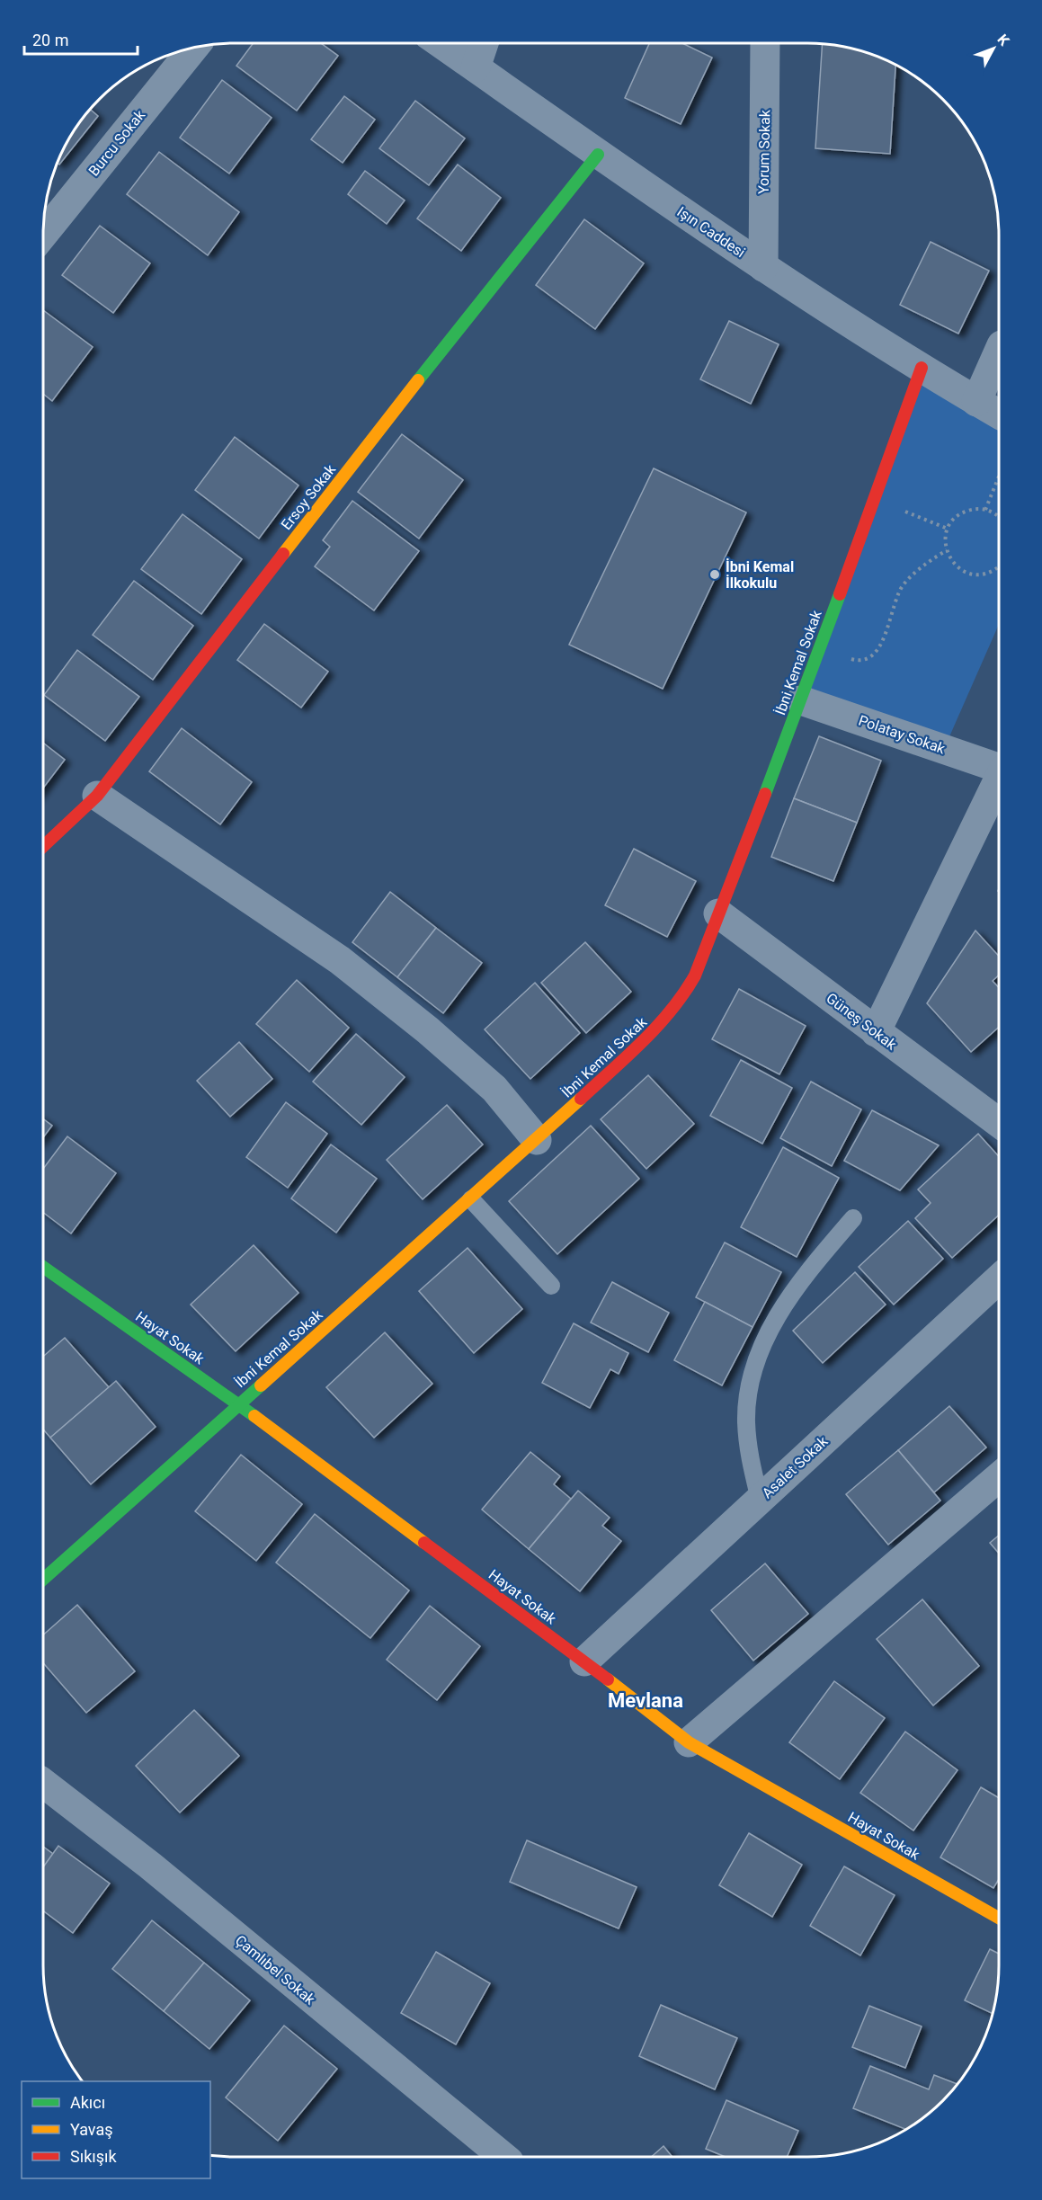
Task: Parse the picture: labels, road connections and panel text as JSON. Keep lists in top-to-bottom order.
{
  "streets": {
    "street": [
      "Burcu Sokak",
      "Yorum Sokak",
      "Işın Caddesi",
      "Ersoy Sokak",
      "İbni Kemal Sokak",
      "Polatay Sokak",
      "Güneş Sokak",
      "Hayat Sokak",
      "Asalet Sokak",
      "Çamlıbel Sokak"
    ]
  },
  "crossings": [
    ["Yorum Sokak", "Işın Caddesi"],
    ["Işın Caddesi", "Ersoy Sokak"],
    ["Işın Caddesi", "İbni Kemal Sokak"],
    ["İbni Kemal Sokak", "Polatay Sokak"],
    ["İbni Kemal Sokak", "Güneş Sokak"],
    ["İbni Kemal Sokak", "Hayat Sokak"],
    ["Hayat Sokak", "Asalet Sokak"]
  ],
  "districts": ["Mevlana"],
  "places": ["İbni Kemal İlkokulu"],
  "legend": ["Akıcı", "Yavaş", "Sıkışık"],
  "scale_bar": "20 m",
  "north": "top right"
}
